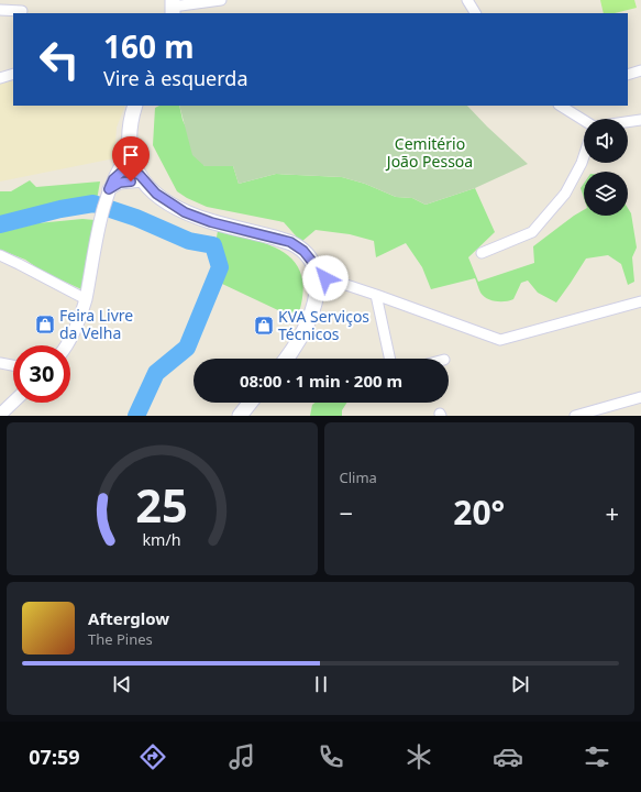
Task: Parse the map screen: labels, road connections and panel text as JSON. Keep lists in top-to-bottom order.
{
  "parks": ["Cemitério João Pessoa"],
  "places": {
    "shop": ["Feira Livre da Velha", "KVA Serviços Técnicos"]
  },
  "page": {
    "turn": ["160 m", "Vire à esquerda"],
    "limit": "30",
    "trip": "08:00 · 1 min · 200 m",
    "tile": "Clima",
    "heat": ["−", "20°", "+"],
    "song": ["Afterglow", "The Pines"],
    "tabs": "07:59",
    "gauge": ["25", "km/h"]
  }
}
